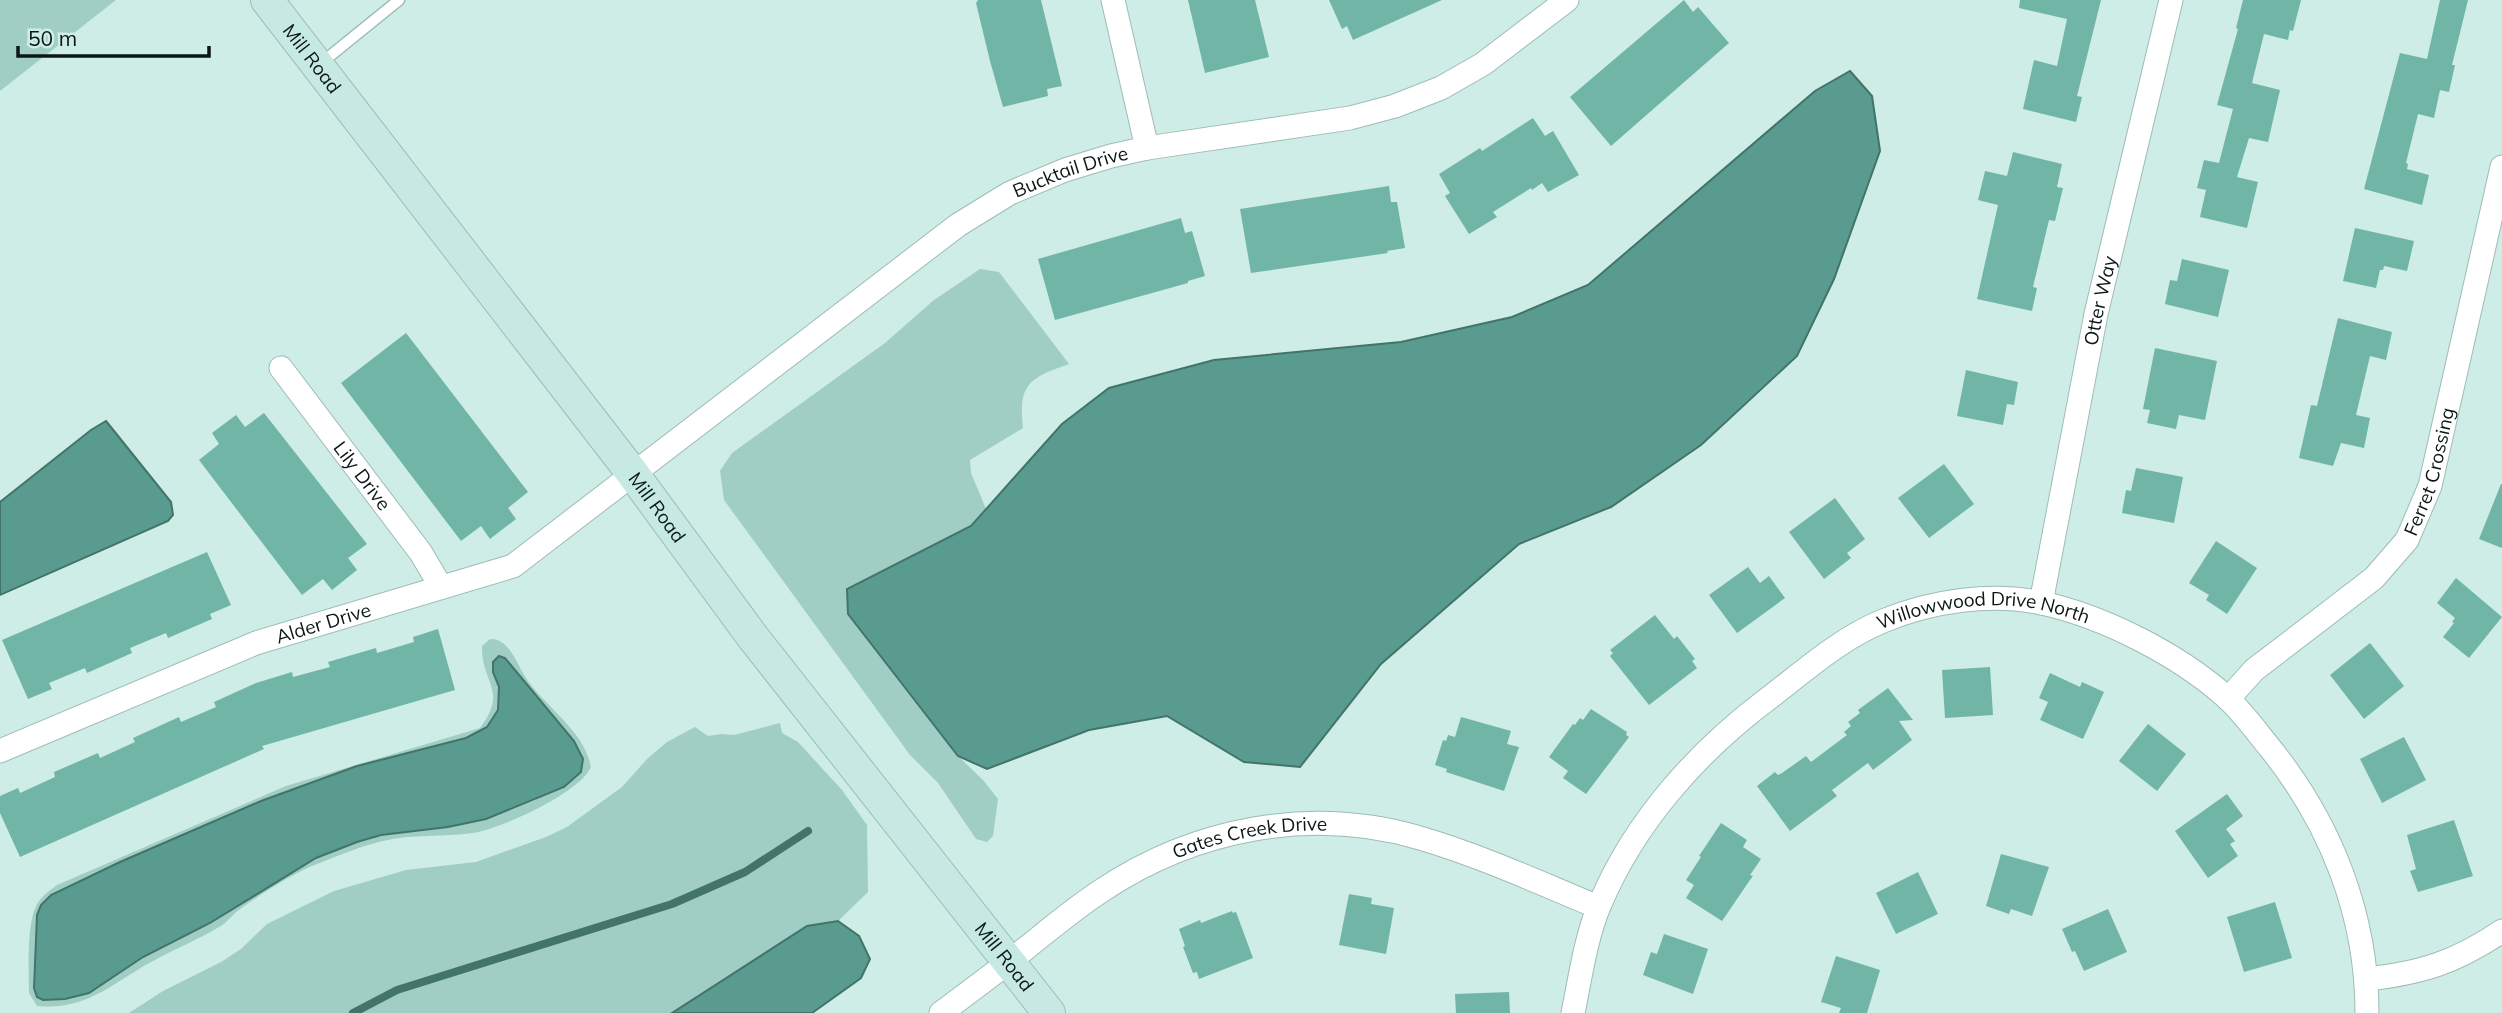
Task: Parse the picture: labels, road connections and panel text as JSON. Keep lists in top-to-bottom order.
{
  "streets": {
    "street": [
      "Mill Road",
      "Bucktail Drive",
      "Otter Way",
      "Ferret Crossing",
      "Lily Drive",
      "Alder Drive",
      "Willowwood Drive North",
      "Gates Creek Drive"
    ]
  },
  "crossings": [
    ["Mill Road", "Bucktail Drive"],
    ["Mill Road", "Alder Drive"],
    ["Mill Road", "Gates Creek Drive"],
    ["Bucktail Drive", "Alder Drive"],
    ["Otter Way", "Willowwood Drive North"],
    ["Ferret Crossing", "Willowwood Drive North"],
    ["Lily Drive", "Alder Drive"],
    ["Willowwood Drive North", "Gates Creek Drive"]
  ],
  "scale_bar": "50 m"
}
